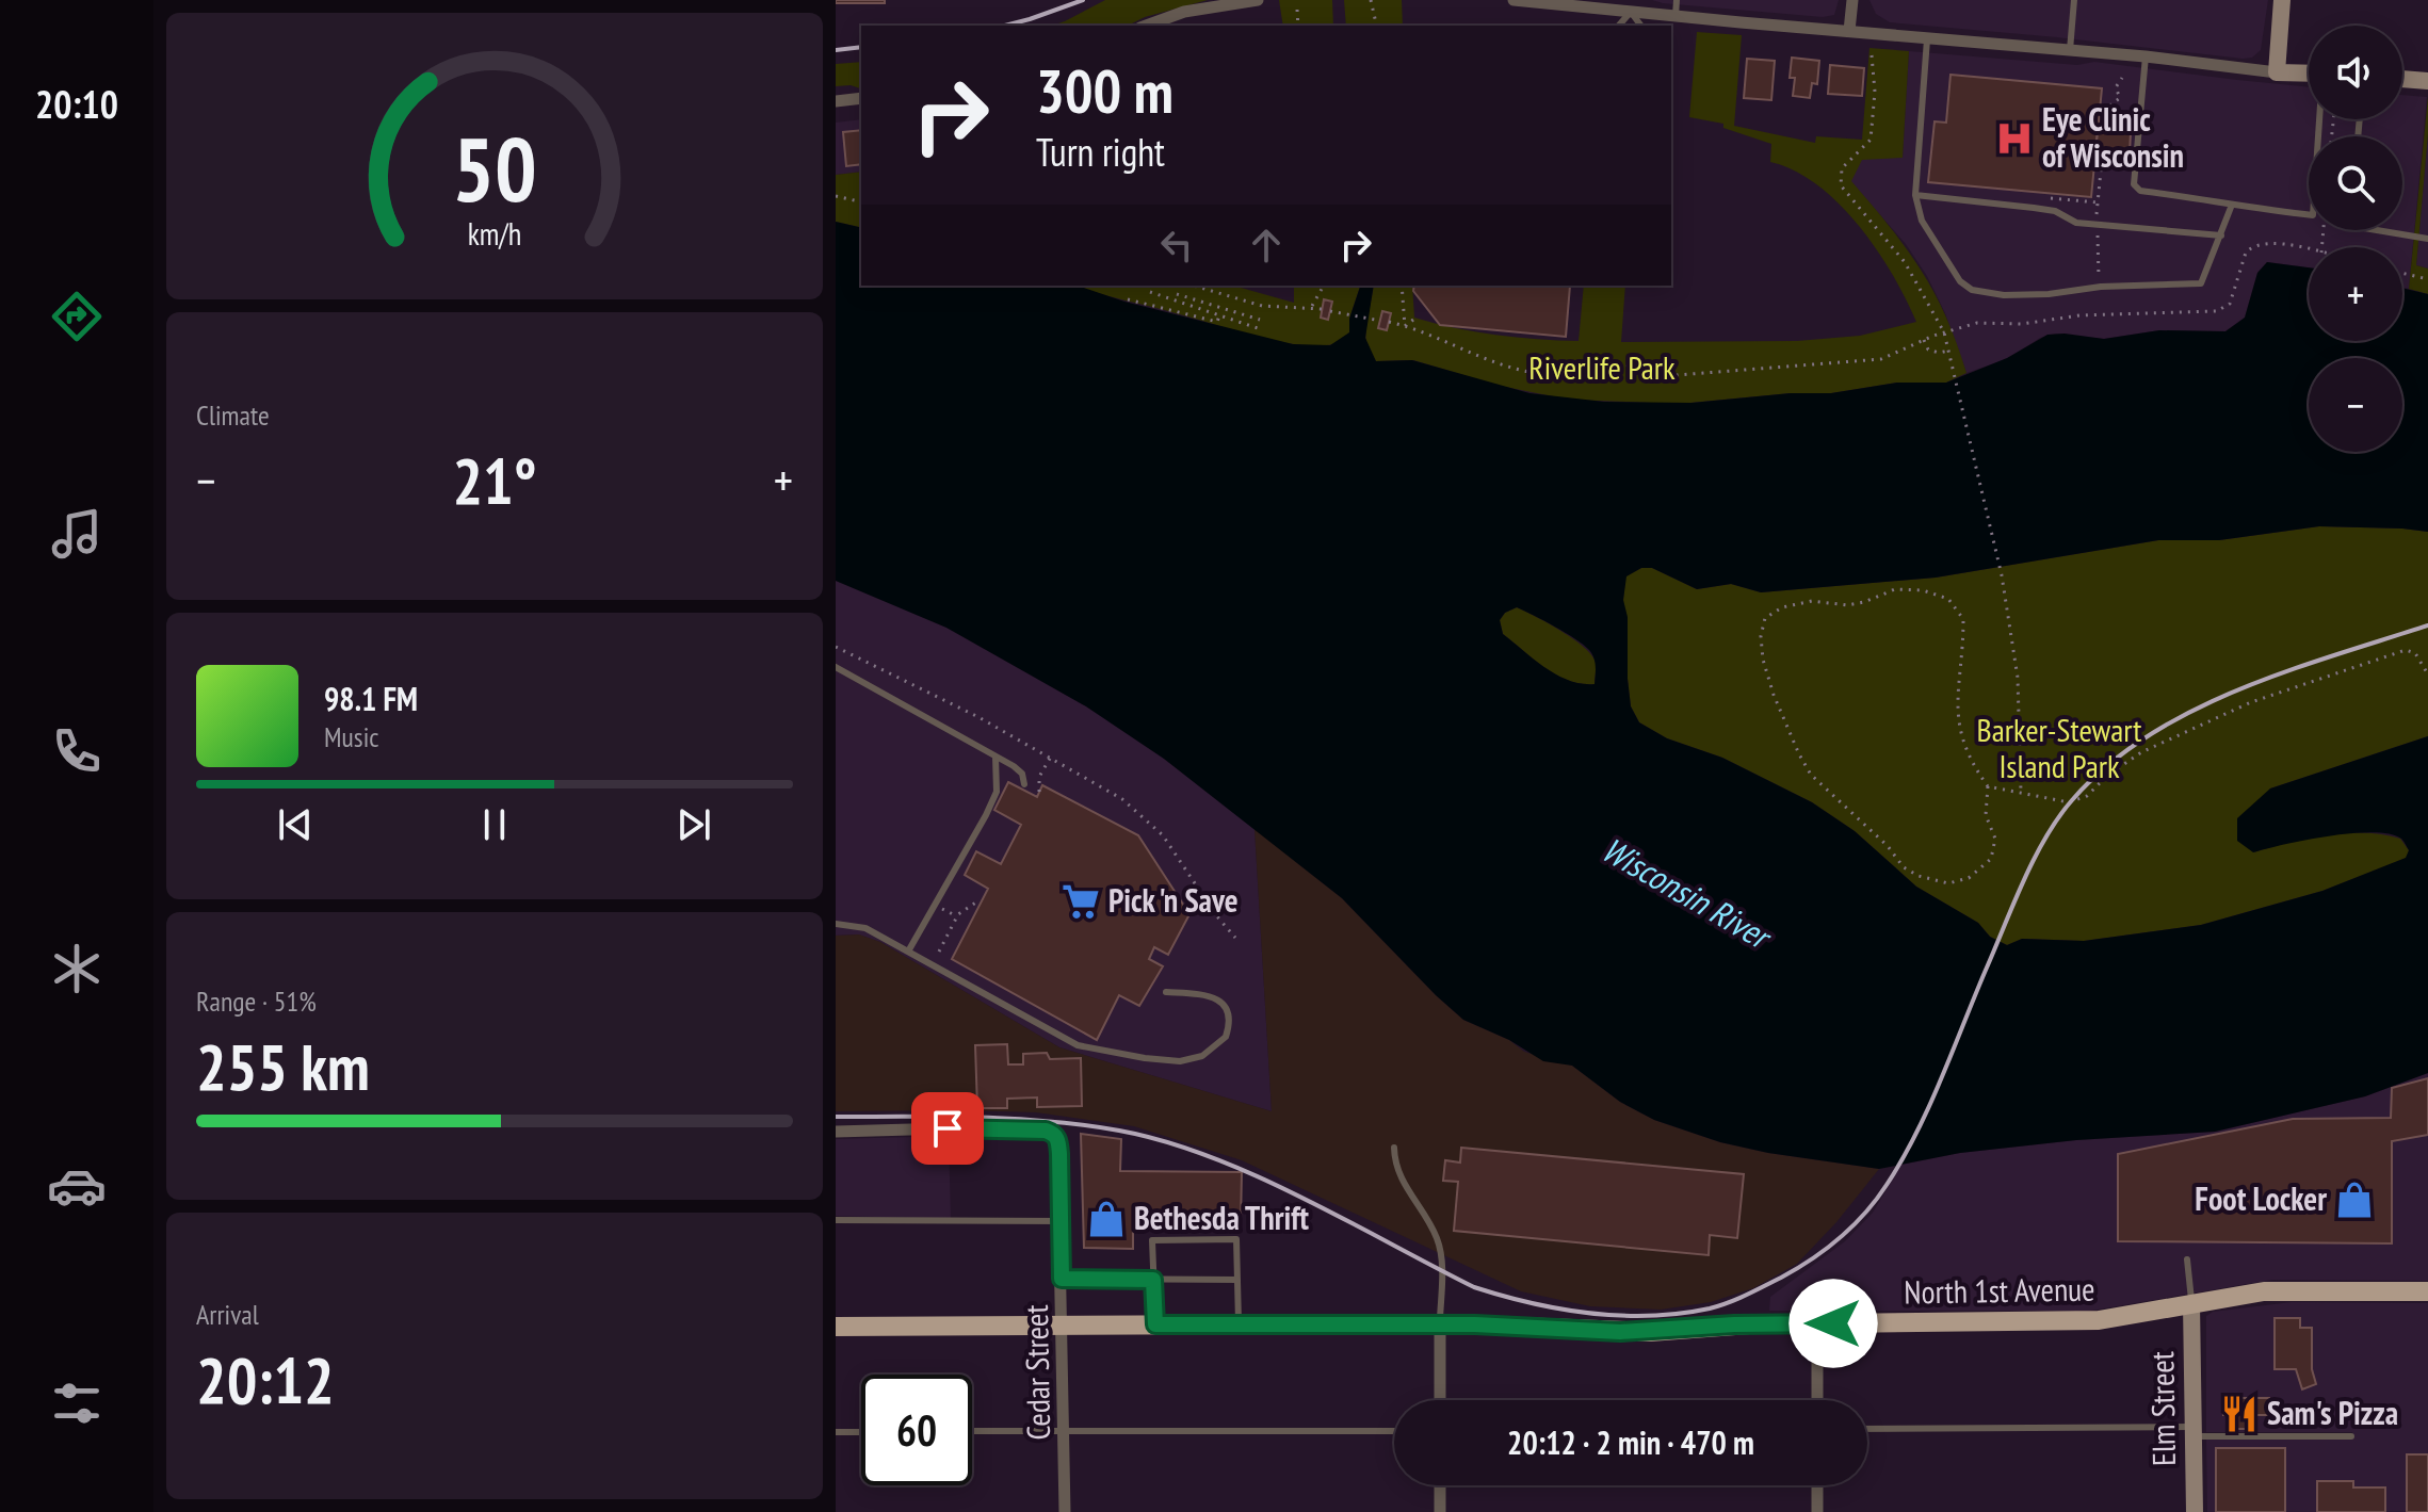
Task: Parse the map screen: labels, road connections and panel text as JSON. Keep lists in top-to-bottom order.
{
  "streets": {
    "main road": ["North 1st Avenue"],
    "street": ["Cedar Street", "Elm Street"]
  },
  "crossings": [
    ["North 1st Avenue", "Cedar Street"],
    ["North 1st Avenue", "Elm Street"]
  ],
  "water": ["Wisconsin River"],
  "parks": ["Riverlife Park", "Barker-Stewart Island Park"],
  "places": {
    "hospital": ["Eye Clinic of Wisconsin"],
    "supermarket": ["Pick 'n Save"],
    "shop": ["Foot Locker", "Bethesda Thrift"],
    "restaurant": ["Sam's Pizza"]
  },
  "page": {
    "tabs": "20:10",
    "map_buttons": ["+", "−"],
    "turn": ["300 m", "Turn right"],
    "tile": [
      "Climate",
      ["Range · 51%", "255 km"],
      ["Arrival", "20:12"]
    ],
    "heat": ["−", "21°", "+"],
    "song": ["98.1 FM", "Music"],
    "limit": "60",
    "trip": "20:12 · 2 min · 470 m",
    "gauge": ["50", "km/h"]
  }
}
